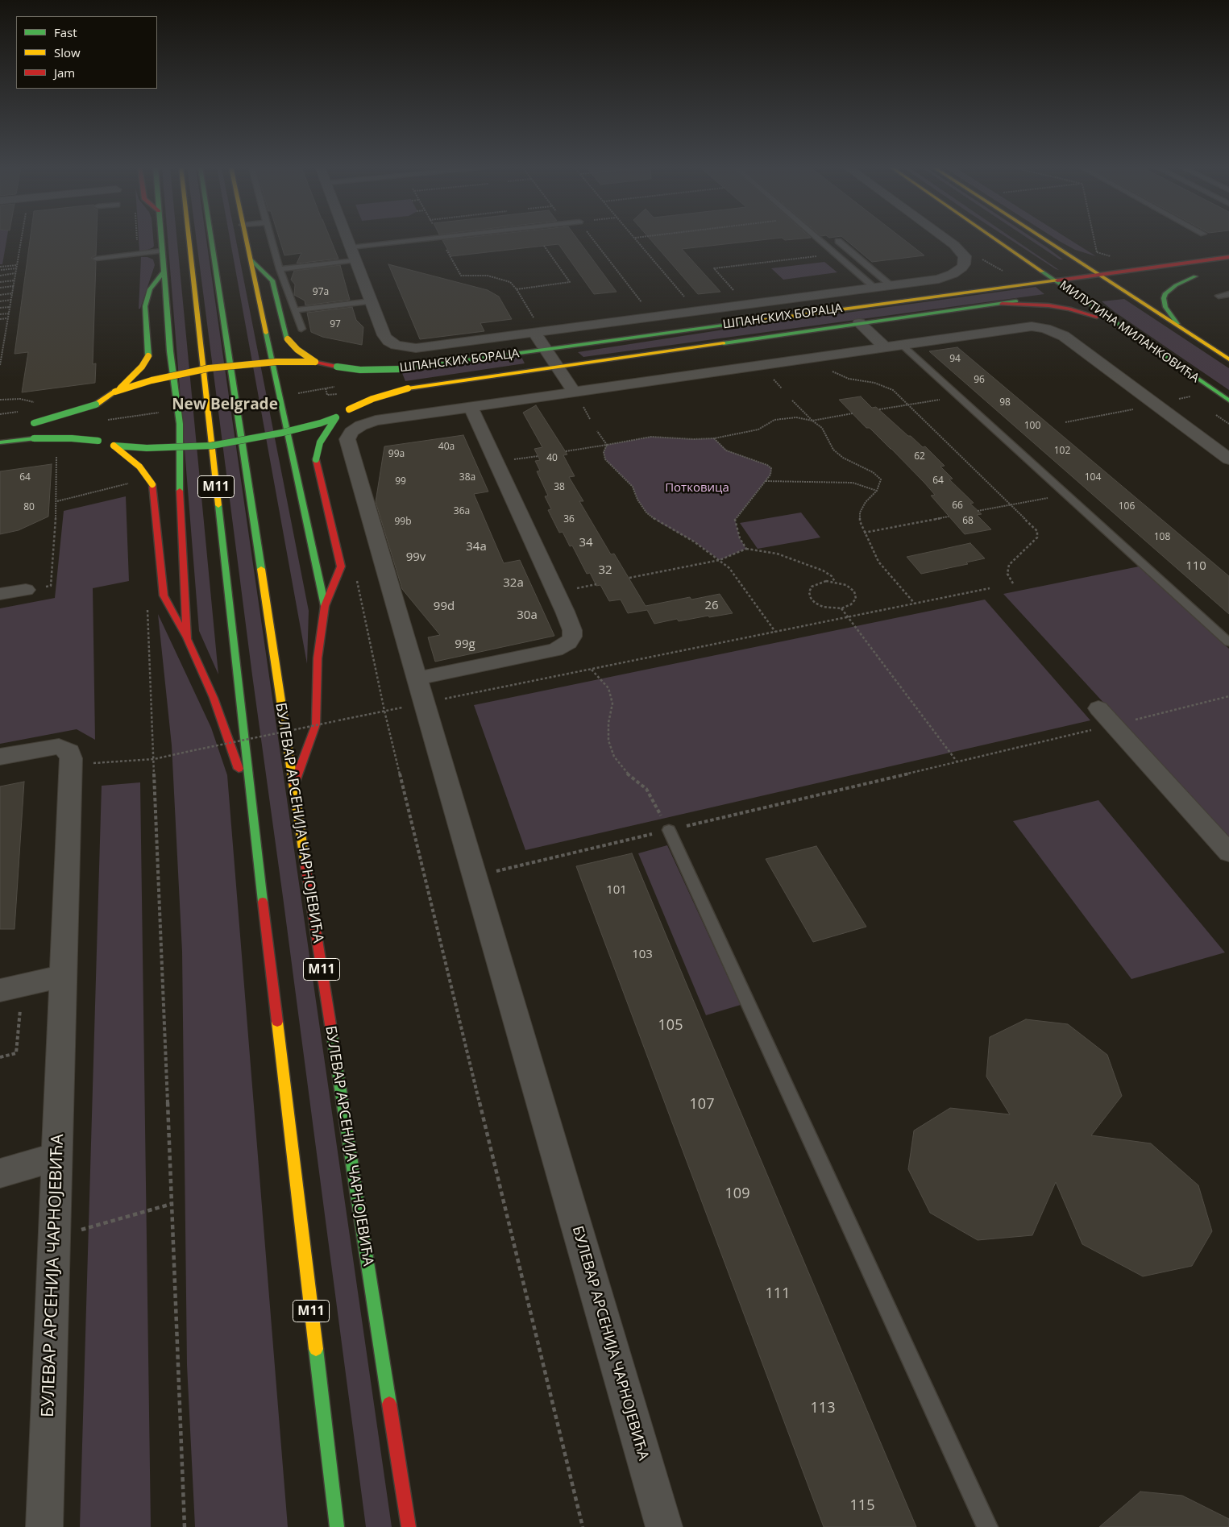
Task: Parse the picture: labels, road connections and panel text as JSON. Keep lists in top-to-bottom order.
{
  "streets": {
    "main road": [
      "ШПАНСКИХ БОРАЦА",
      "МИЛУТИНА МИЛАНКОВИЋА",
      "M11",
      "БУЛЕВАР АРСЕНИЈА ЧАРНОЈЕВИЋА"
    ]
  },
  "crossings": [
    ["ШПАНСКИХ БОРАЦА", "МИЛУТИНА МИЛАНКОВИЋА"]
  ],
  "districts": ["New Belgrade"],
  "parks": ["Потковица"],
  "house_numbers": [
    "97a",
    "97",
    "94",
    "96",
    "98",
    "100",
    "40a",
    "102",
    "99a",
    "62",
    "40",
    "64",
    "38a",
    "104",
    "64",
    "99",
    "38",
    "66",
    "106",
    "80",
    "36a",
    "36",
    "68",
    "99b",
    "108",
    "34",
    "34a",
    "99v",
    "110",
    "32",
    "32a",
    "26",
    "99d",
    "30a",
    "99g",
    "101",
    "103",
    "105",
    "107",
    "109",
    "111",
    "113",
    "115"
  ],
  "legend": ["Fast", "Slow", "Jam"]
}
